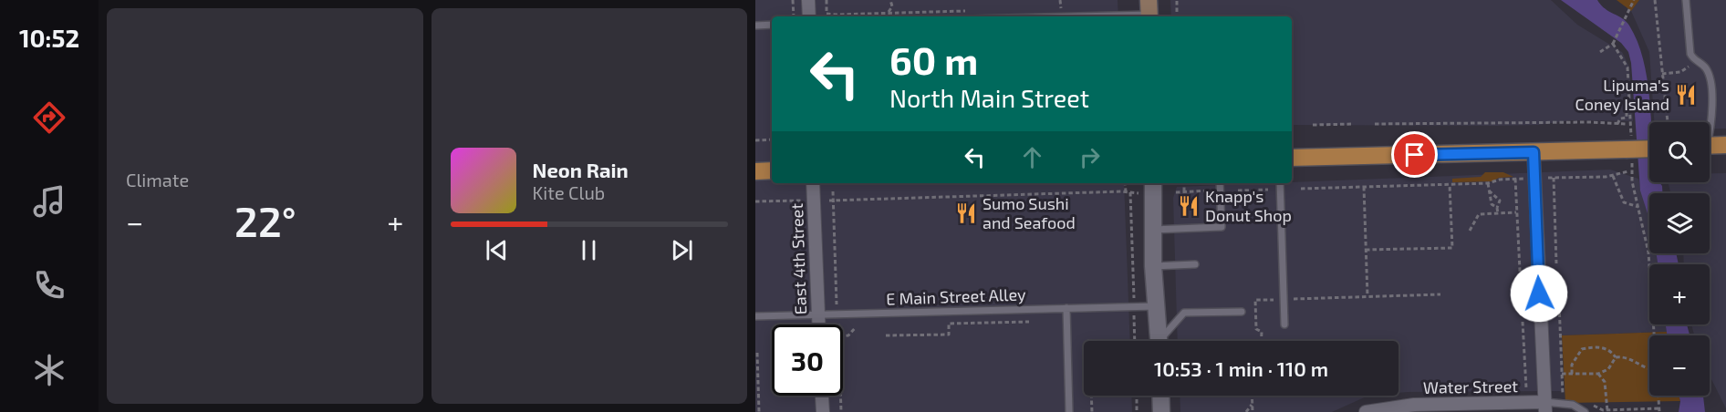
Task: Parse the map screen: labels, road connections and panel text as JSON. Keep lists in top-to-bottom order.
{
  "streets": {
    "street": ["East 4th Street", "Water Street"],
    "lane": ["E Main Street Alley"]
  },
  "crossings": [
    ["East 4th Street", "E Main Street Alley"]
  ],
  "places": {
    "restaurant": ["Lipuma's Coney Island", "Knapp's Donut Shop", "Sumo Sushi and Seafood"]
  },
  "page": {
    "tabs": "10:52",
    "tile": "Climate",
    "turn": ["60 m", "North Main Street"],
    "map_buttons": ["+", "−"],
    "song": ["Neon Rain", "Kite Club"],
    "heat": ["−", "22°", "+"],
    "limit": "30",
    "trip": "10:53 · 1 min · 110 m"
  }
}
